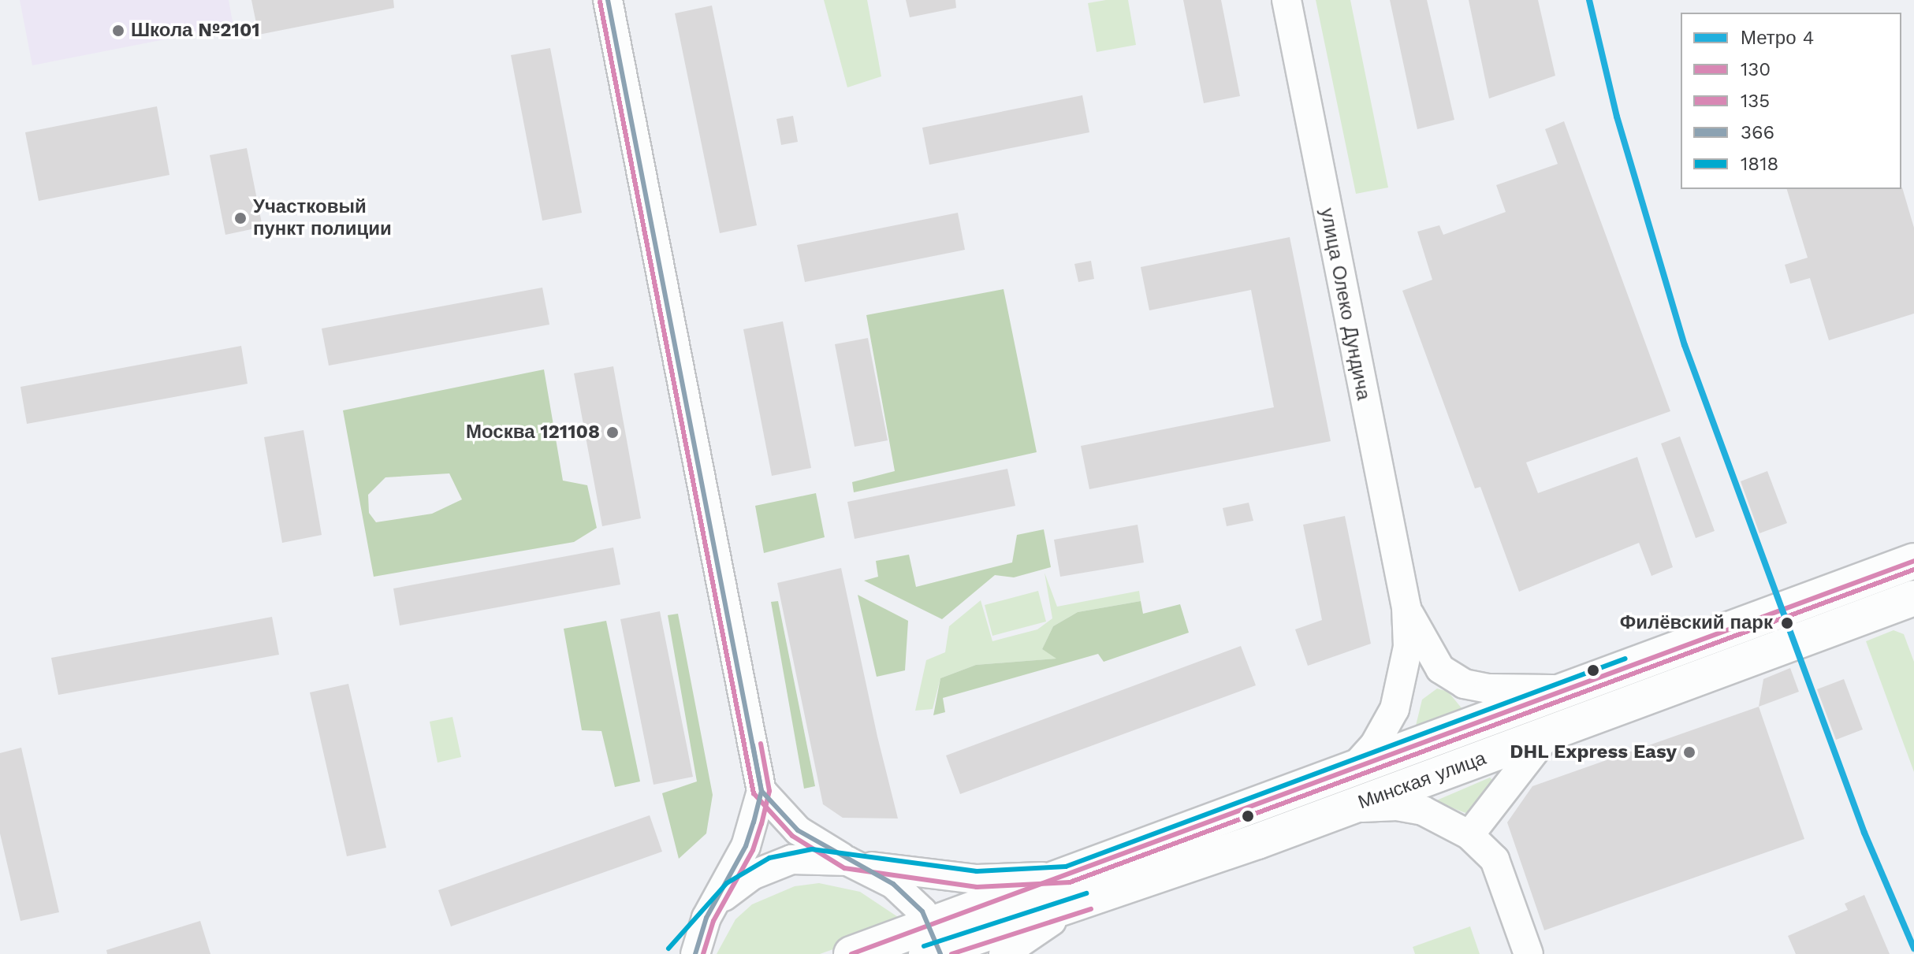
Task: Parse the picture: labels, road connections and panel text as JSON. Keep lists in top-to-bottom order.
{
  "streets": {
    "main road": ["Минская улица"],
    "street": ["улица Олеко Дундича"]
  },
  "crossings": [
    ["улица Олеко Дундича", "Минская улица"]
  ],
  "places": [
    "Школа №2101",
    "Участковый пункт полиции",
    "Москва 121108",
    "Филёвский парк",
    "DHL Express Easy"
  ],
  "lines": [
    "metro line 4",
    "transit line 366",
    "transit line 135",
    "transit line 130",
    "transit line 1818"
  ],
  "legend": [
    "Метро 4",
    "130",
    "135",
    "366",
    "1818"
  ]
}
